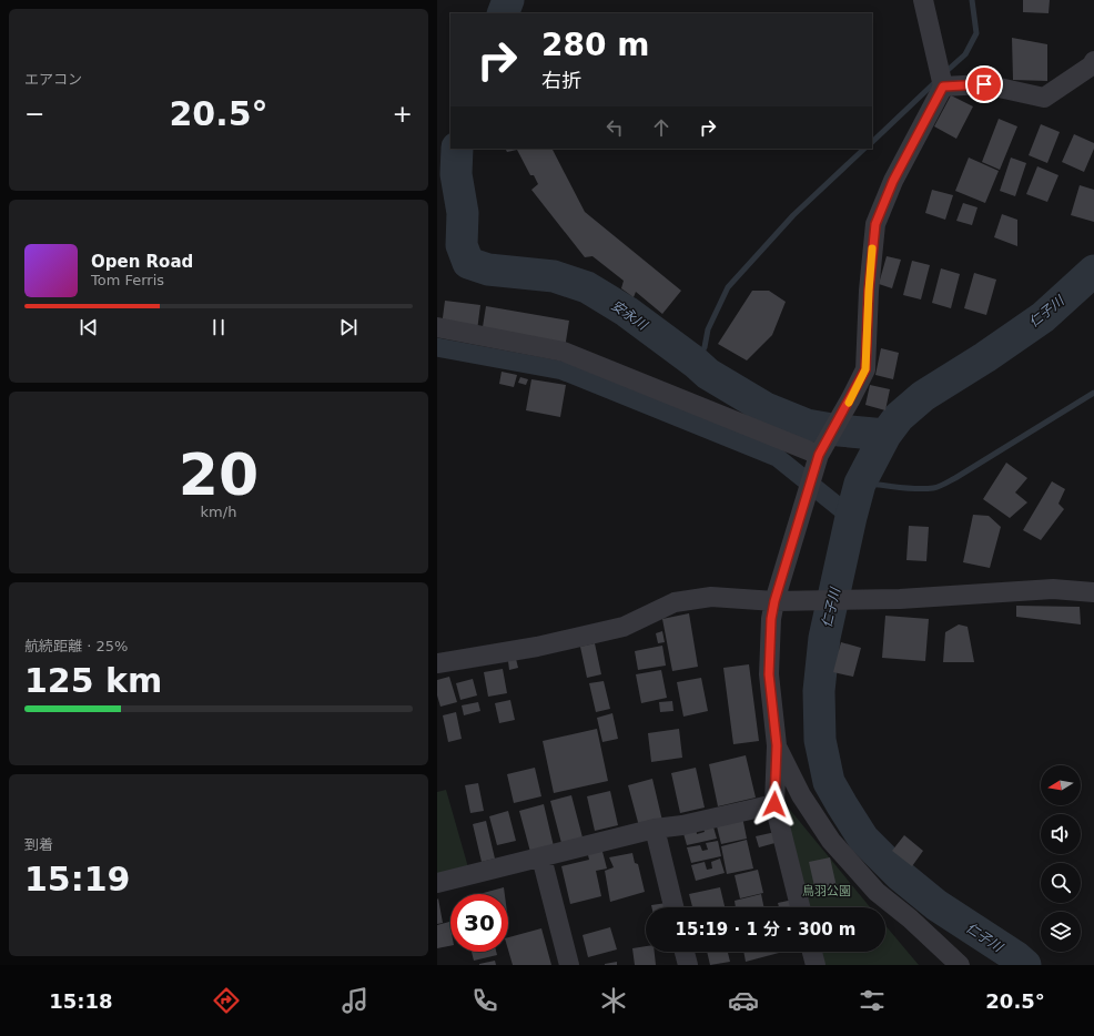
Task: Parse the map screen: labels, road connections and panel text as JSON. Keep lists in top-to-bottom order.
{
  "water": ["仁子川", "安永川"],
  "parks": ["鳥羽公園"],
  "north": "left",
  "page": {
    "tile": [
      "エアコン",
      ["20", "km/h"],
      ["航続距離 · 25%", "125 km"],
      ["到着", "15:19"]
    ],
    "turn": ["280 m", "右折"],
    "heat": ["−", "20.5°", "+"],
    "song": ["Open Road", "Tom Ferris"],
    "limit": "30",
    "trip": "15:19 · 1 分 · 300 m",
    "tabs": ["15:18", "20.5°"]
  }
}
